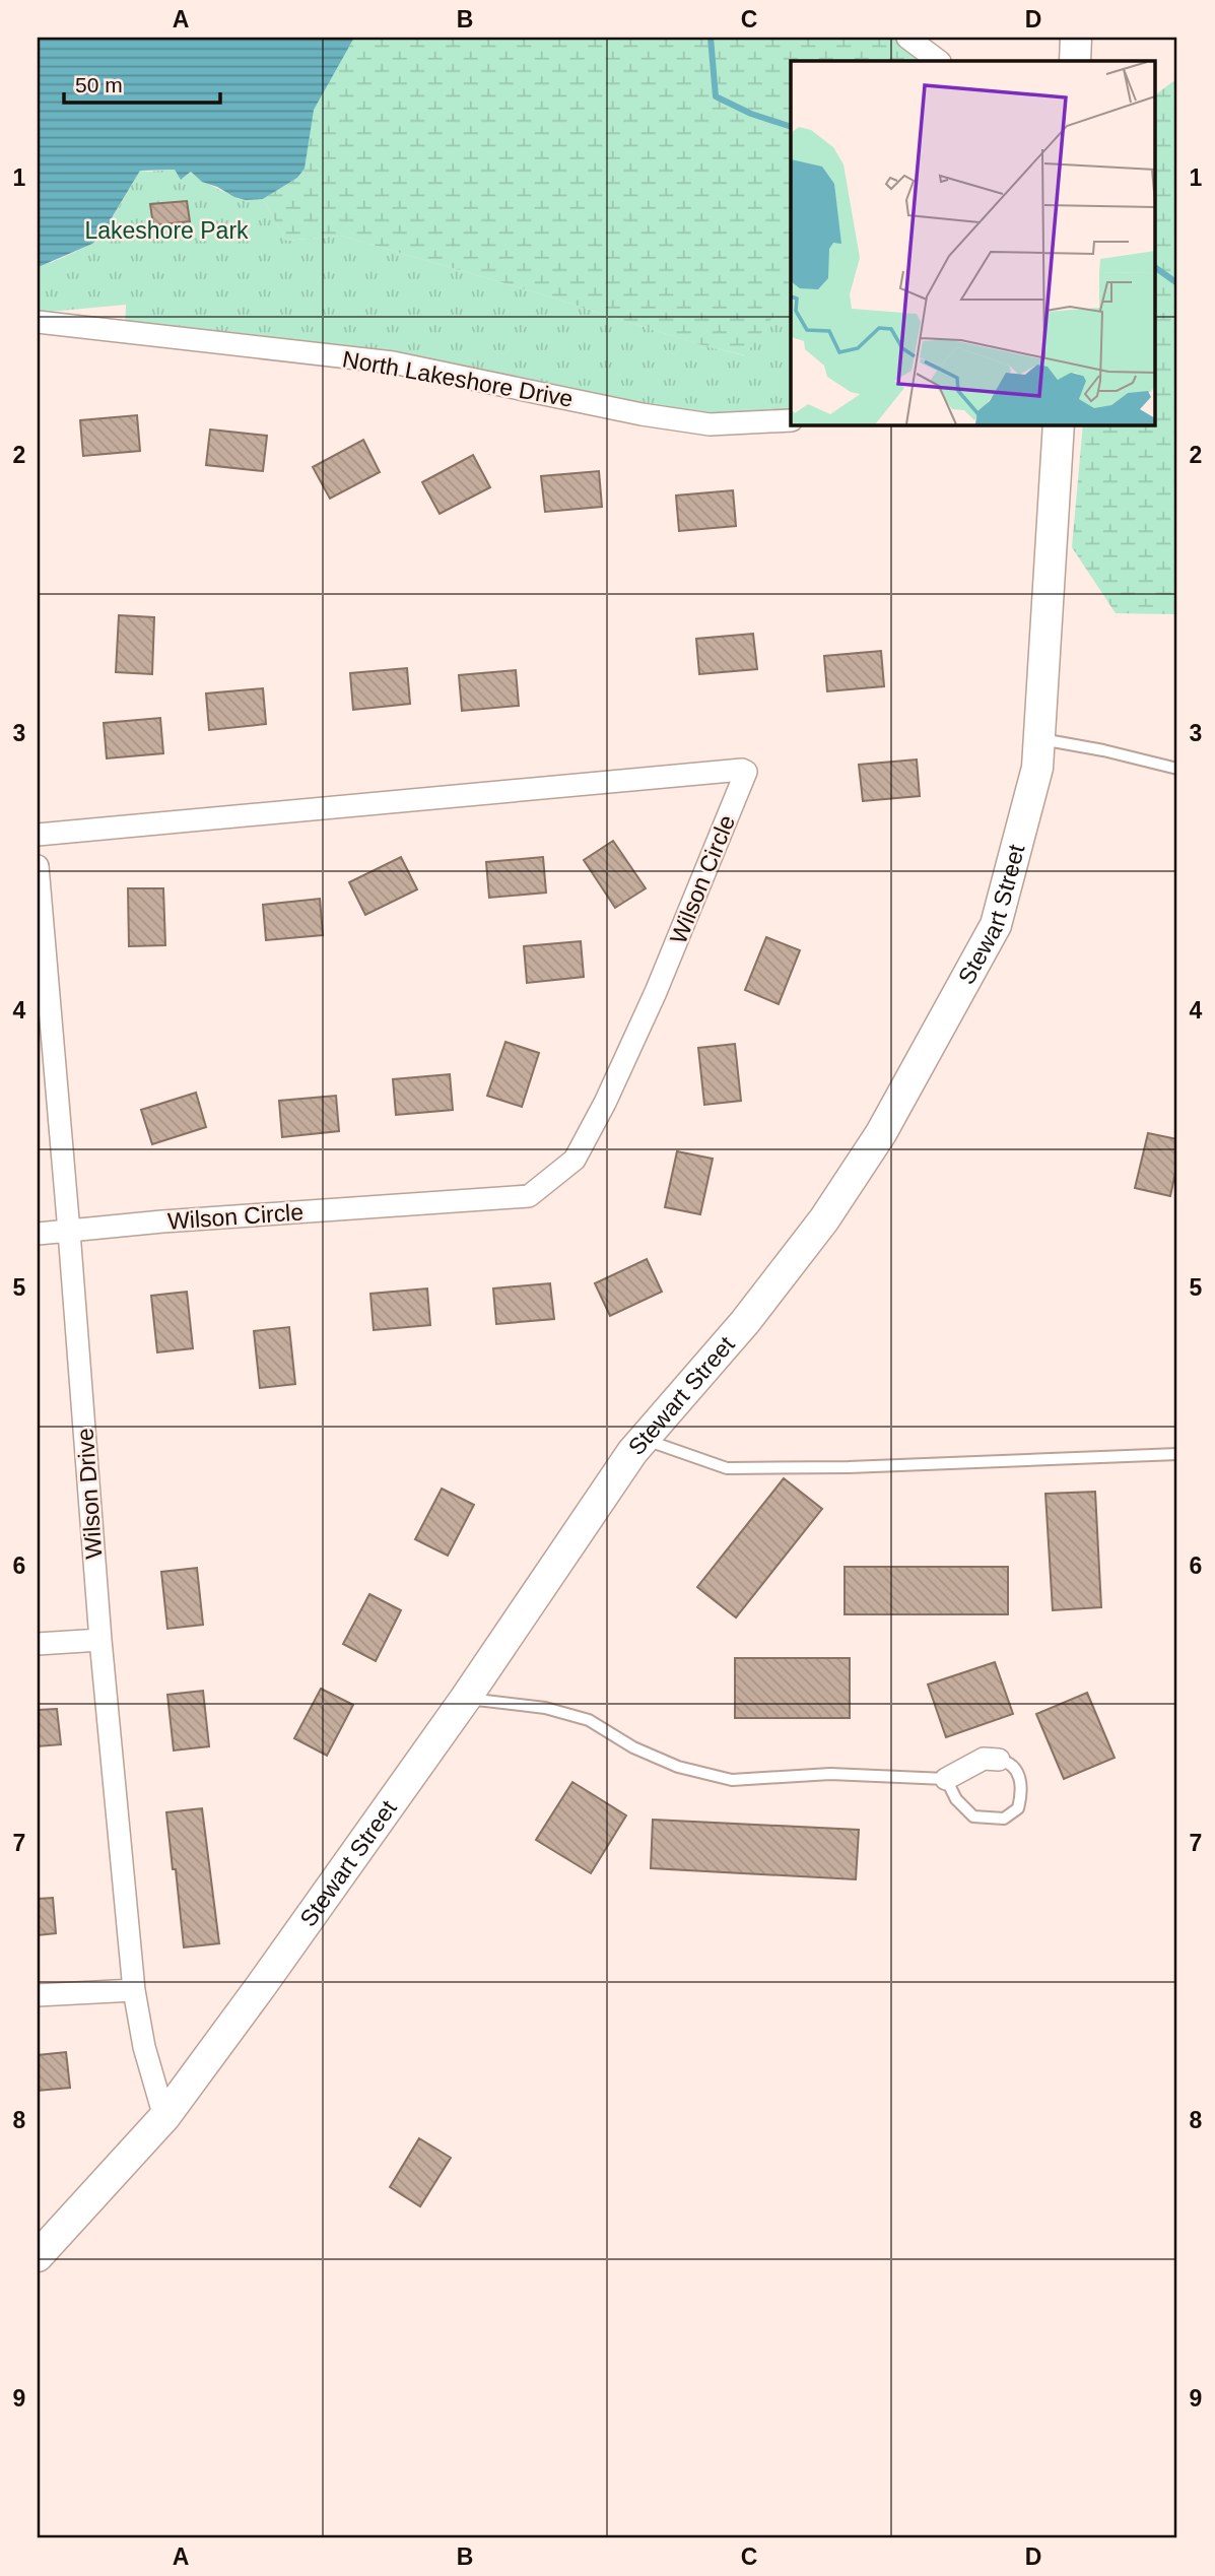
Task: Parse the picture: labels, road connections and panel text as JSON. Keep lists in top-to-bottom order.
{
  "streets": {
    "street": [
      "North Lakeshore Drive",
      "Wilson Circle",
      "Stewart Street",
      "Wilson Drive"
    ]
  },
  "crossings": [
    ["Wilson Circle", "Wilson Drive"],
    ["Stewart Street", "Wilson Drive"]
  ],
  "parks": ["Lakeshore Park"],
  "scale_bar": "50 m",
  "grid": {
    "columns": [
      "A",
      "B",
      "C",
      "D"
    ],
    "rows": [
      "1",
      "2",
      "3",
      "4",
      "5",
      "6",
      "7",
      "8",
      "9"
    ]
  }
}
